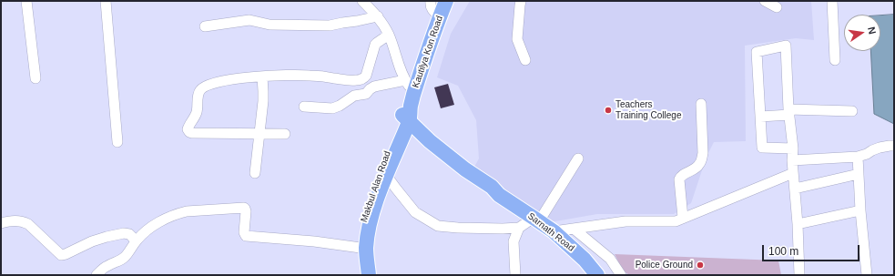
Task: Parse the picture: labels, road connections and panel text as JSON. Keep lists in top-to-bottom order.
{
  "streets": {
    "highway": ["Kautilya Kon Road", "Makbul Alan Road", "Sarnath Road"]
  },
  "crossings": [
    ["Kautilya Kon Road", "Makbul Alan Road"],
    ["Kautilya Kon Road", "Sarnath Road"],
    ["Makbul Alan Road", "Sarnath Road"]
  ],
  "places": ["Teachers Training College", "Police Ground"],
  "scale_bar": "100 m",
  "north": "right"
}
